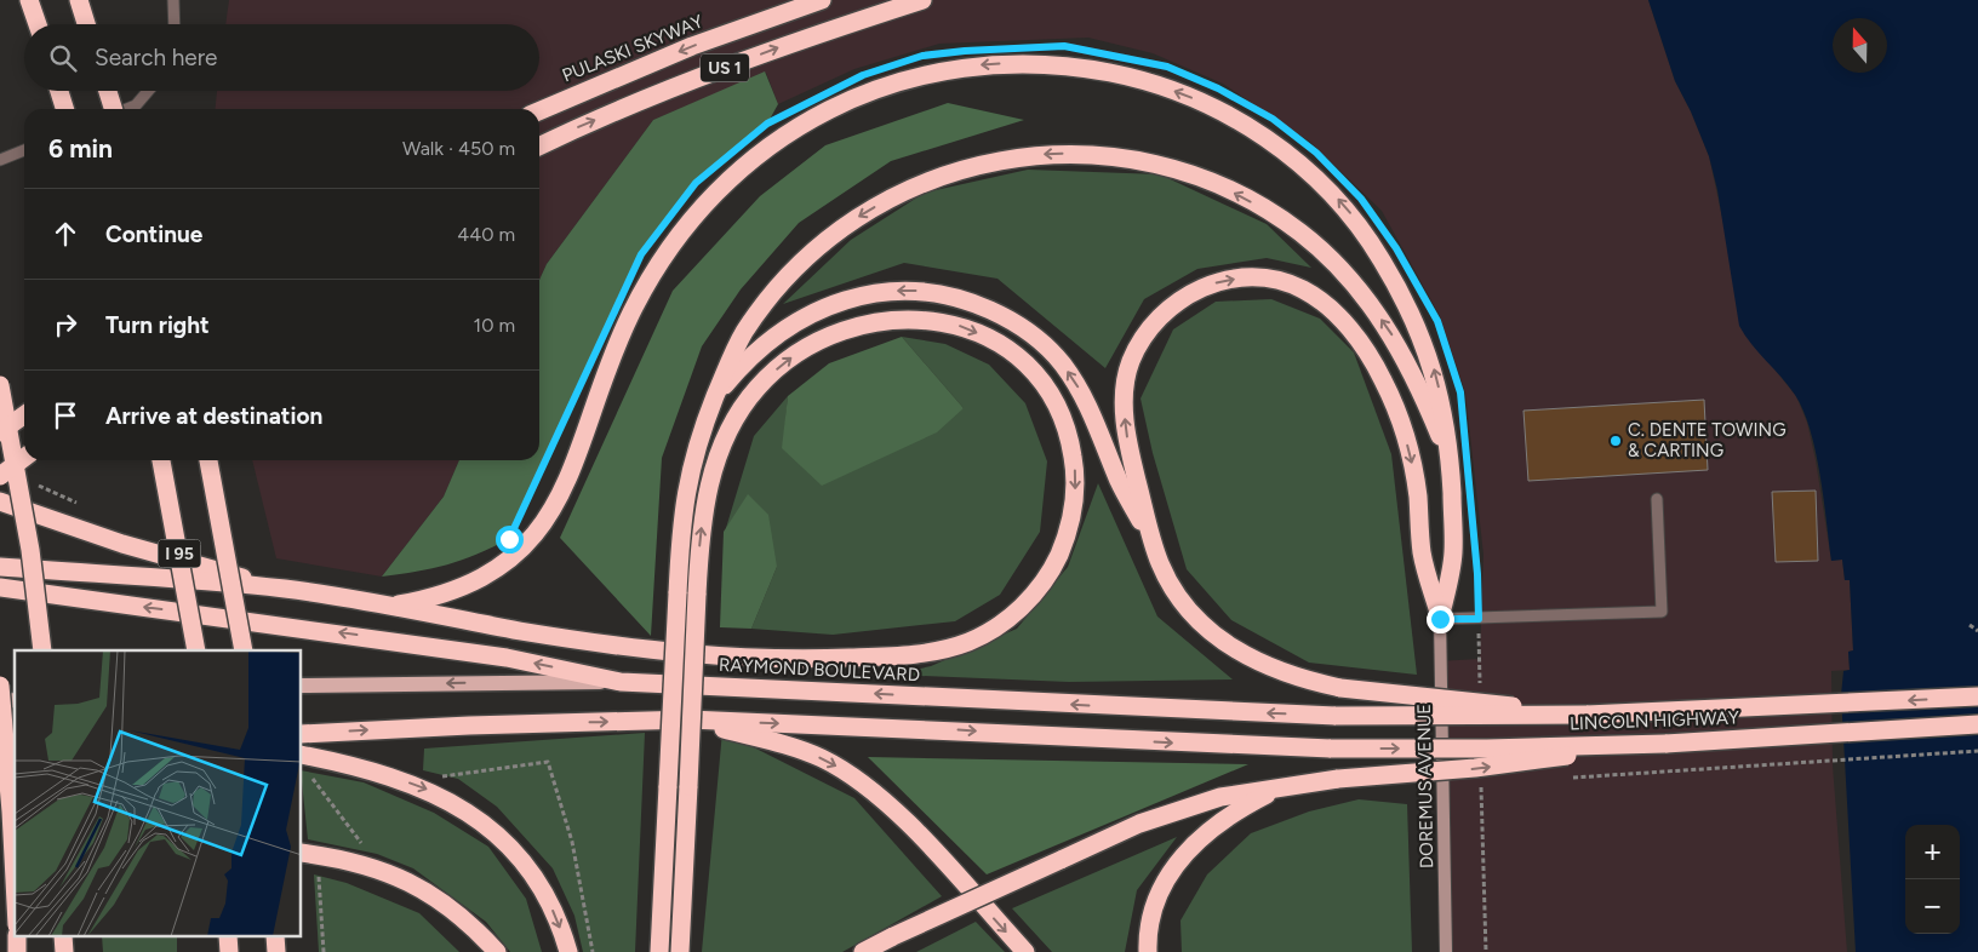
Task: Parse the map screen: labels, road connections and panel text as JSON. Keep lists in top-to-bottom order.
{
  "streets": {
    "highway": [
      "PULASKI SKYWAY",
      "US 1",
      "I 95",
      "RAYMOND BOULEVARD",
      "LINCOLN HIGHWAY"
    ],
    "main road": ["DOREMUS AVENUE"]
  },
  "crossings": [
    ["RAYMOND BOULEVARD", "LINCOLN HIGHWAY"]
  ],
  "one_way": ["RAYMOND BOULEVARD"],
  "places": ["C. DENTE TOWING & CARTING"],
  "north": "top",
  "page": {
    "search": "Search here",
    "heading": ["6 min", "Walk · 450 m"],
    "list": [
      ["Continue", "440 m"],
      ["Turn right", "10 m"],
      "Arrive at destination"
    ],
    "map_buttons": ["+", "−"]
  }
}
